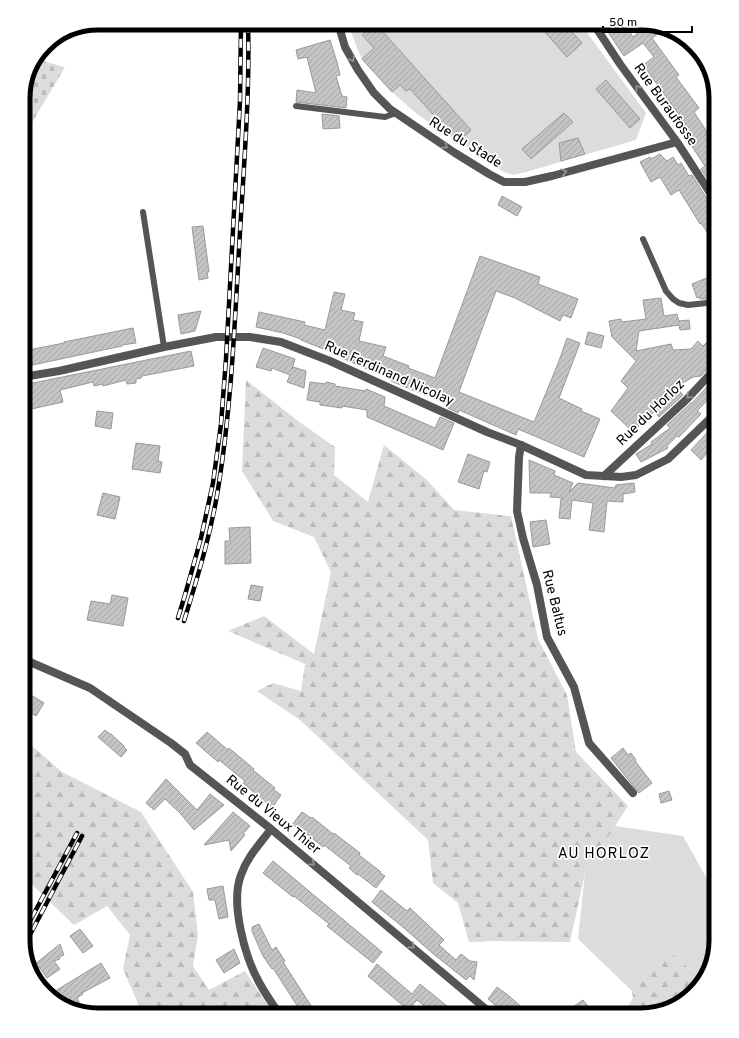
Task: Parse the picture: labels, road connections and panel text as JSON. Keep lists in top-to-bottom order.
{
  "streets": {
    "street": [
      "Rue Buraufosse",
      "Rue du Stade",
      "Rue Ferdinand Nicolay",
      "Rue du Horloz",
      "Rue Baltus",
      "Rue du Vieux Thier"
    ]
  },
  "crossings": [
    ["Rue Buraufosse", "Rue du Stade"],
    ["Rue Ferdinand Nicolay", "Rue du Horloz"],
    ["Rue Ferdinand Nicolay", "Rue Baltus"]
  ],
  "one_way": [
    "Rue Buraufosse",
    "Rue du Stade",
    "Rue du Horloz",
    "Rue du Vieux Thier"
  ],
  "districts": ["AU HORLOZ"],
  "scale_bar": "50 m"
}
